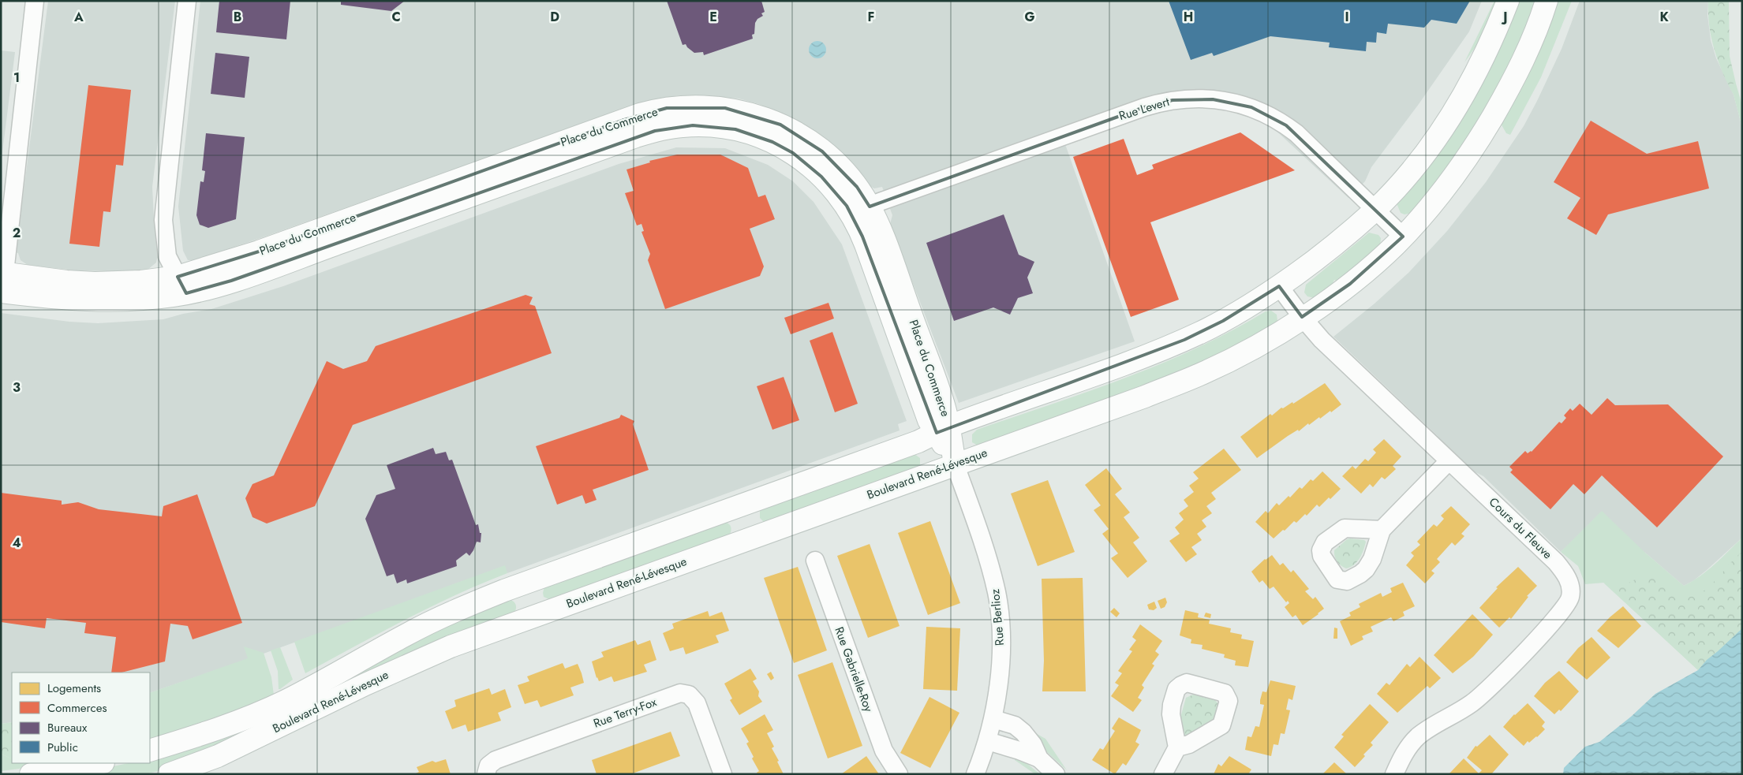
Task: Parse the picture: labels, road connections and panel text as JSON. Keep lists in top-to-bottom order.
{
  "streets": {
    "street": [
      "Rue Levert",
      "Place du Commerce",
      "Boulevard René-Lévesque",
      "Cours du Fleuve",
      "Rue Berlioz",
      "Rue Gabrielle-Roy",
      "Rue Terry-Fox"
    ]
  },
  "crossings": [
    ["Rue Levert", "Place du Commerce"],
    ["Rue Levert", "Boulevard René-Lévesque"],
    ["Place du Commerce", "Boulevard René-Lévesque"],
    ["Place du Commerce", "Rue Berlioz"],
    ["Boulevard René-Lévesque", "Cours du Fleuve"],
    ["Boulevard René-Lévesque", "Rue Berlioz"]
  ],
  "legend": [
    "Logements",
    "Commerces",
    "Bureaux",
    "Public"
  ],
  "grid": {
    "columns": [
      "A",
      "B",
      "C",
      "D",
      "E",
      "F",
      "G",
      "H",
      "I",
      "J",
      "K"
    ],
    "rows": [
      "1",
      "2",
      "3",
      "4"
    ]
  }
}
